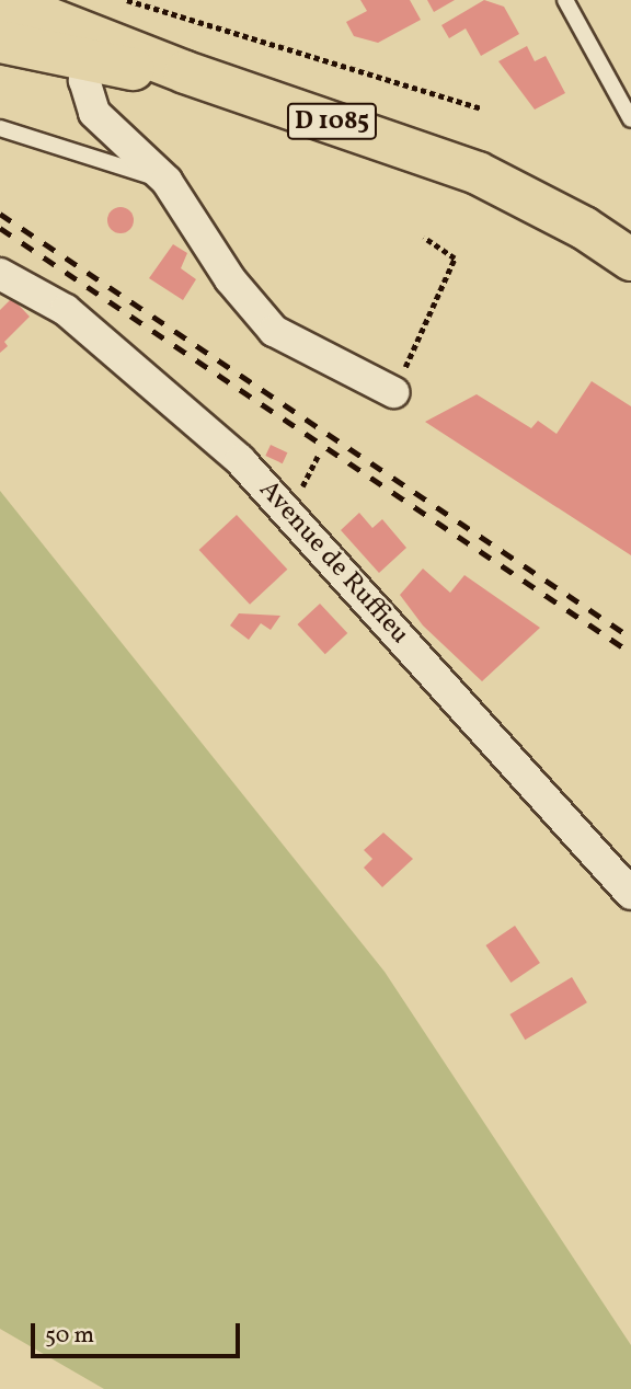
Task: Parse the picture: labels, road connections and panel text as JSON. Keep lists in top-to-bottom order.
{
  "streets": {
    "main road": ["D 1085"],
    "street": ["Avenue de Ruffieu"]
  },
  "scale_bar": "50 m"
}
